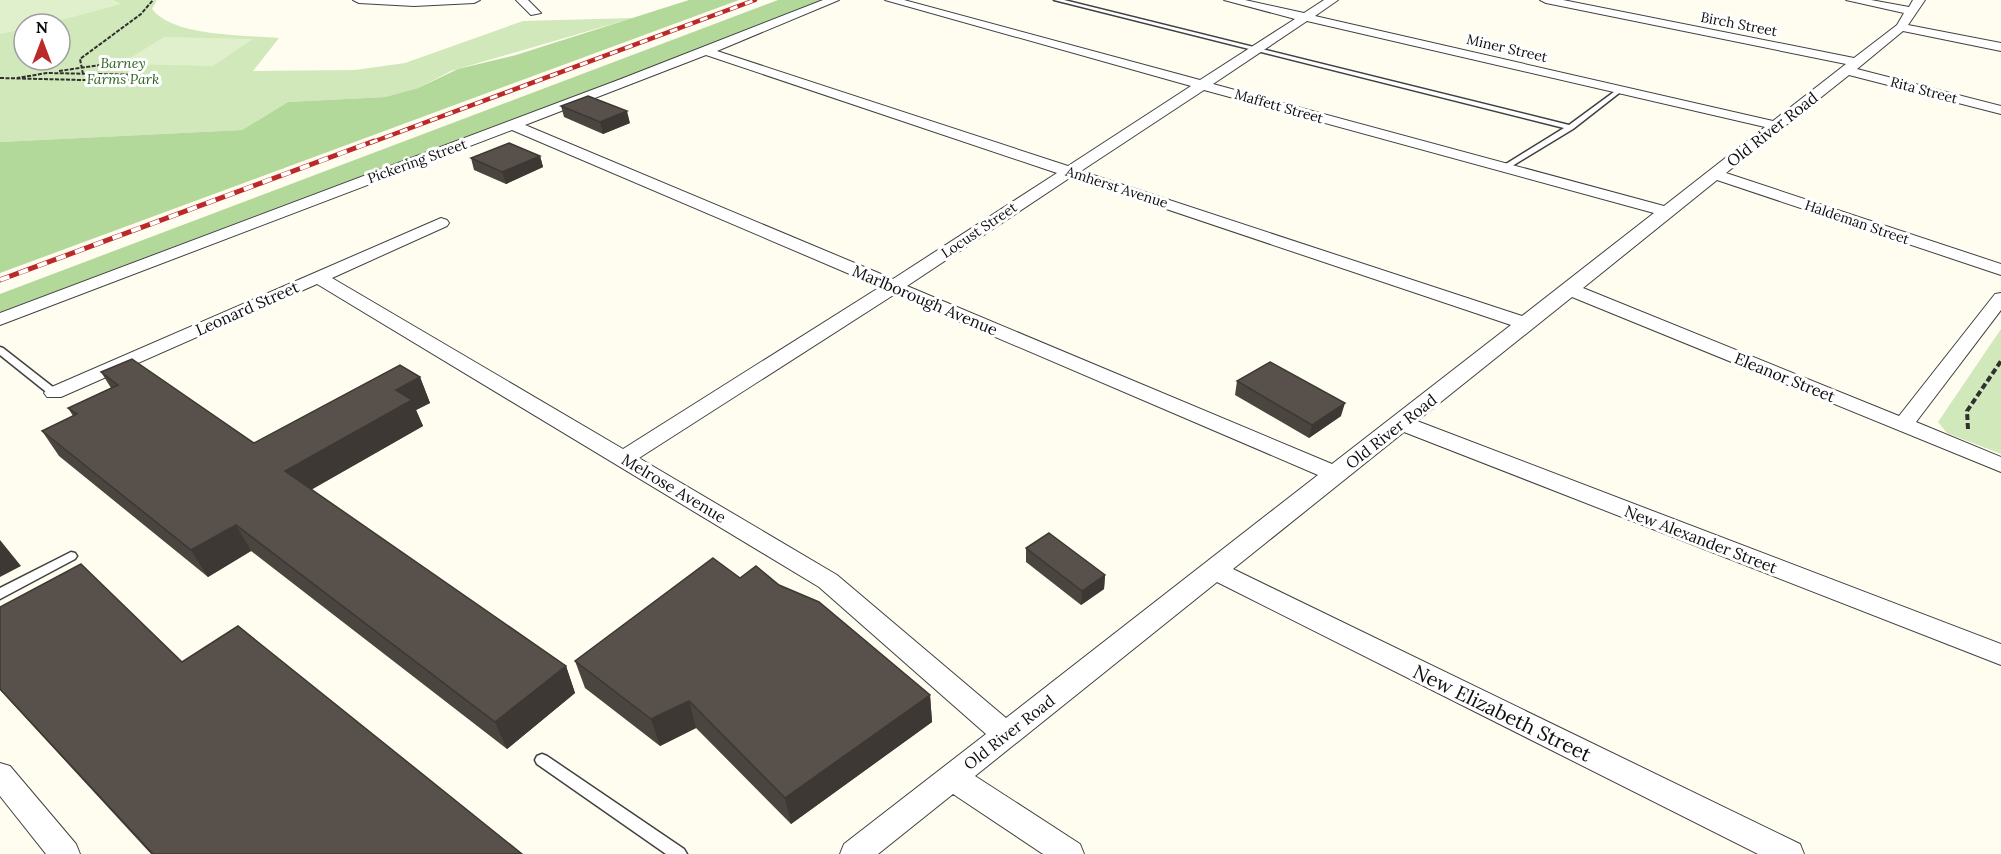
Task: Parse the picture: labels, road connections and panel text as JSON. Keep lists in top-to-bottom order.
{
  "streets": {
    "street": [
      "Birch Street",
      "Miner Street",
      "Rita Street",
      "Maffett Street",
      "Old River Road",
      "Pickering Street",
      "Amherst Avenue",
      "Haldeman Street",
      "Locust Street",
      "Marlborough Avenue",
      "Leonard Street",
      "Eleanor Street",
      "Melrose Avenue",
      "New Alexander Street",
      "New Elizabeth Street"
    ]
  },
  "crossings": [
    ["Birch Street", "Rita Street"],
    ["Birch Street", "Old River Road"],
    ["Miner Street", "Old River Road"],
    ["Miner Street", "Locust Street"],
    ["Rita Street", "Old River Road"],
    ["Maffett Street", "Old River Road"],
    ["Maffett Street", "Locust Street"],
    ["Old River Road", "Amherst Avenue"],
    ["Old River Road", "Haldeman Street"],
    ["Old River Road", "Marlborough Avenue"],
    ["Old River Road", "Eleanor Street"],
    ["Old River Road", "Melrose Avenue"],
    ["Old River Road", "New Alexander Street"],
    ["Old River Road", "New Elizabeth Street"],
    ["Pickering Street", "Amherst Avenue"],
    ["Pickering Street", "Marlborough Avenue"],
    ["Amherst Avenue", "Locust Street"],
    ["Locust Street", "Marlborough Avenue"],
    ["Locust Street", "Melrose Avenue"],
    ["Leonard Street", "Melrose Avenue"]
  ],
  "parks": ["Barney Farms Park"],
  "north": "top"
}
